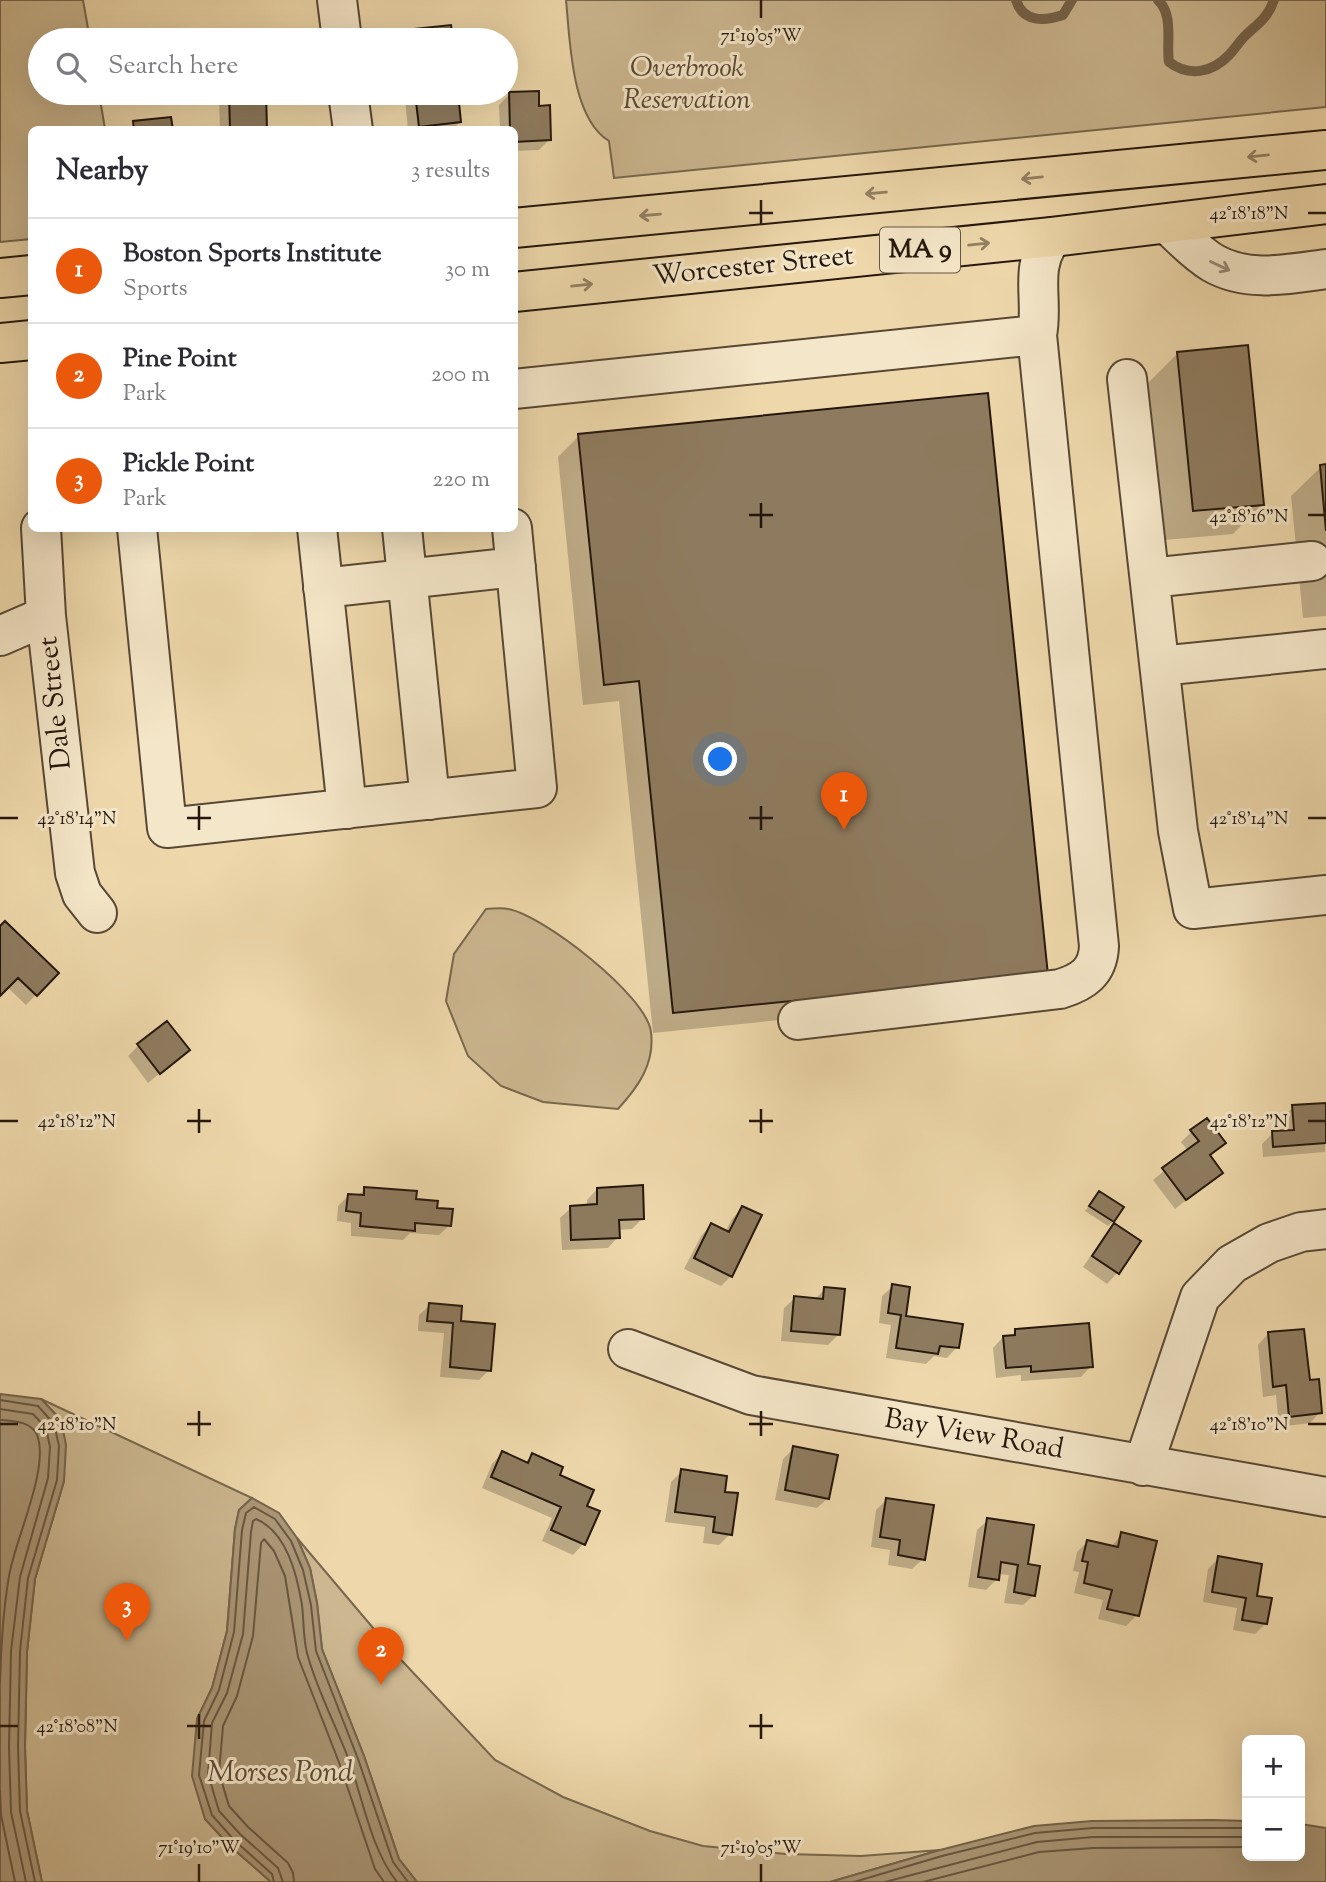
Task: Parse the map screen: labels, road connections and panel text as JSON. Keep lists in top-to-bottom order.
{
  "streets": {
    "highway": ["MA 9", "Worcester Street"],
    "street": ["Dale Street", "Bay View Road"]
  },
  "water": ["Morses Pond"],
  "parks": ["Overbrook Reservation"],
  "page": {
    "search": "Search here",
    "heading": ["Nearby", "3 results"],
    "list": [
      {
        "mark": "1",
        "name": "Boston Sports Institute",
        "note": "Sports",
        "value": "30 m"
      },
      {
        "mark": "2",
        "name": "Pine Point",
        "note": "Park",
        "value": "200 m"
      },
      {
        "mark": "3",
        "name": "Pickle Point",
        "note": "Park",
        "value": "220 m"
      }
    ],
    "pins": ["1", "3", "2"],
    "map_buttons": ["+", "−"]
  },
  "coordinates": [
    "71°19'05\"W",
    "42°18'18\"N",
    "42°18'16\"N",
    "42°18'14\"N",
    "42°18'12\"N",
    "42°18'10\"N",
    "42°18'08\"N",
    "71°19'10\"W"
  ]
}
